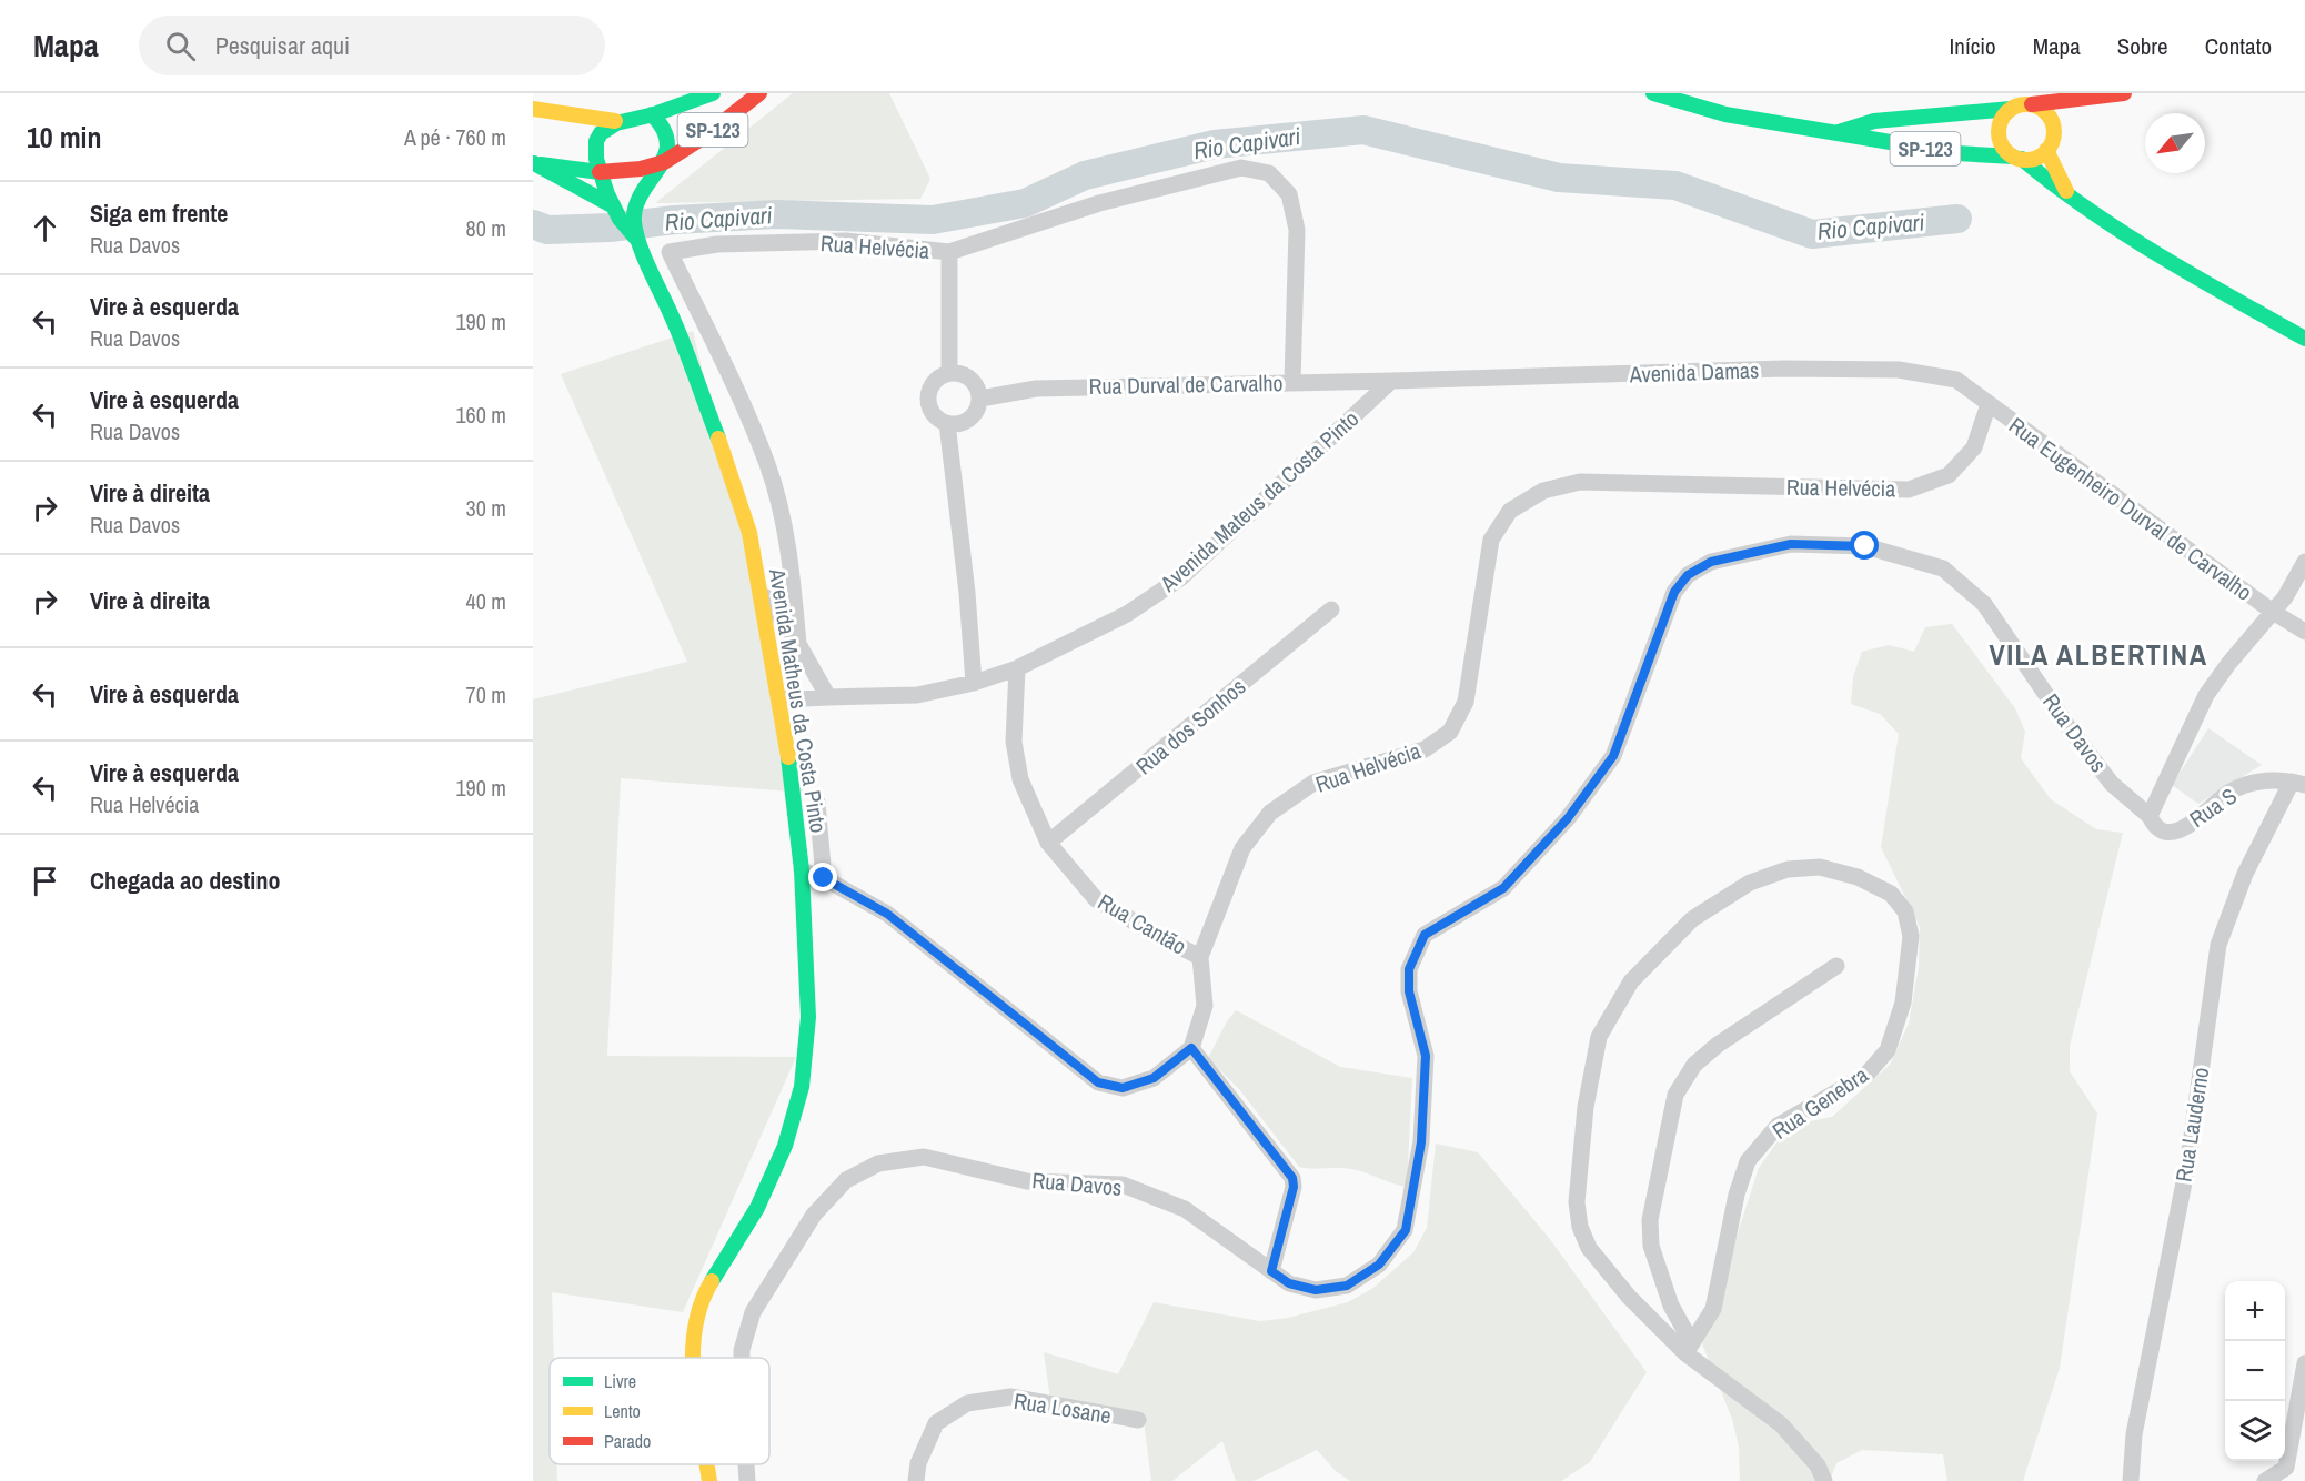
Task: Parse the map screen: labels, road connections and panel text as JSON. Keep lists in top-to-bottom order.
{
  "streets": {
    "main road": ["SP-123", "Avenida Matheus da Costa Pinto"],
    "street": [
      "Rua Helvécia",
      "Avenida Damas",
      "Rua Durval de Carvalho",
      "Avenida Mateus da Costa Pinto",
      "Rua Eugenheiro Durval de Carvalho",
      "Rua dos Sonhos",
      "Rua Davos",
      "Rua S",
      "Rua Cantão",
      "Rua Genebra",
      "Rua Lauderno",
      "Rua Losane"
    ]
  },
  "crossings": [
    ["SP-123", "Avenida Matheus da Costa Pinto"],
    ["Rua Helvécia", "Avenida Damas"],
    ["Rua Helvécia", "Rua Durval de Carvalho"],
    ["Rua Helvécia", "Rua Eugenheiro Durval de Carvalho"],
    ["Rua Helvécia", "Avenida Matheus da Costa Pinto"],
    ["Rua Helvécia", "Rua Cantão"],
    ["Avenida Damas", "Rua Durval de Carvalho"],
    ["Avenida Damas", "Avenida Mateus da Costa Pinto"],
    ["Avenida Damas", "Rua Eugenheiro Durval de Carvalho"],
    ["Rua Durval de Carvalho", "Avenida Mateus da Costa Pinto"],
    ["Avenida Mateus da Costa Pinto", "Avenida Matheus da Costa Pinto"],
    ["Avenida Mateus da Costa Pinto", "Rua Cantão"],
    ["Rua dos Sonhos", "Rua Cantão"],
    ["Rua Davos", "Rua S"],
    ["Rua S", "Rua Lauderno"]
  ],
  "districts": ["VILA ALBERTINA"],
  "water": ["Rio Capivari"],
  "legend": ["Livre", "Lento", "Parado"],
  "north": "bottom left",
  "page": {
    "header": "Mapa",
    "search": "Pesquisar aqui",
    "nav": [
      "Início",
      "Mapa",
      "Sobre",
      "Contato"
    ],
    "heading": ["10 min", "A pé · 760 m"],
    "list": [
      ["Siga em frente", "Rua Davos", "80 m"],
      ["Vire à esquerda", "Rua Davos", "190 m"],
      ["Vire à esquerda", "Rua Davos", "160 m"],
      ["Vire à direita", "Rua Davos", "30 m"],
      ["Vire à direita", "40 m"],
      ["Vire à esquerda", "70 m"],
      ["Vire à esquerda", "Rua Helvécia", "190 m"],
      "Chegada ao destino"
    ],
    "map_buttons": ["+", "−"]
  }
}
